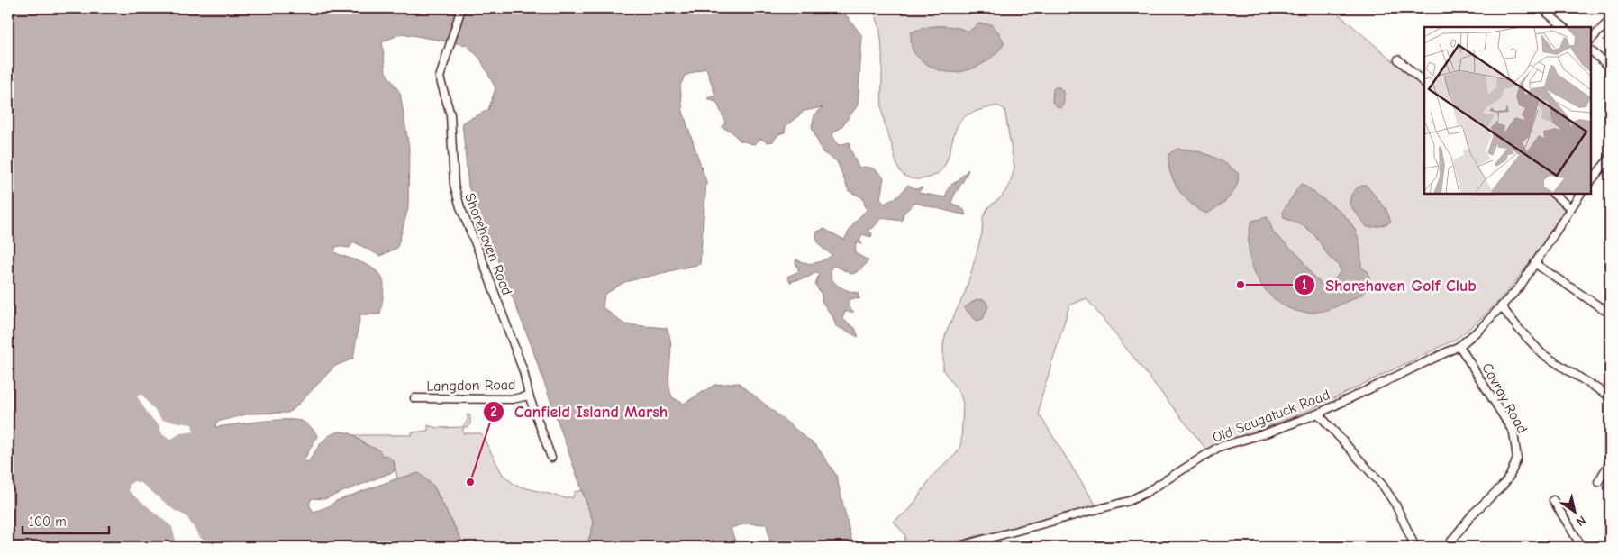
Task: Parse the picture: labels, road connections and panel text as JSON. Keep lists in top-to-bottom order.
{
  "streets": {
    "street": [
      "Shorehaven Road",
      "Langdon Road",
      "Cavray Road",
      "Old Saugatuck Road"
    ]
  },
  "crossings": [
    ["Shorehaven Road", "Langdon Road"],
    ["Cavray Road", "Old Saugatuck Road"]
  ],
  "places": ["Shorehaven Golf Club", "Canfield Island Marsh"],
  "scale_bar": "100 m",
  "north": "bottom right"
}
